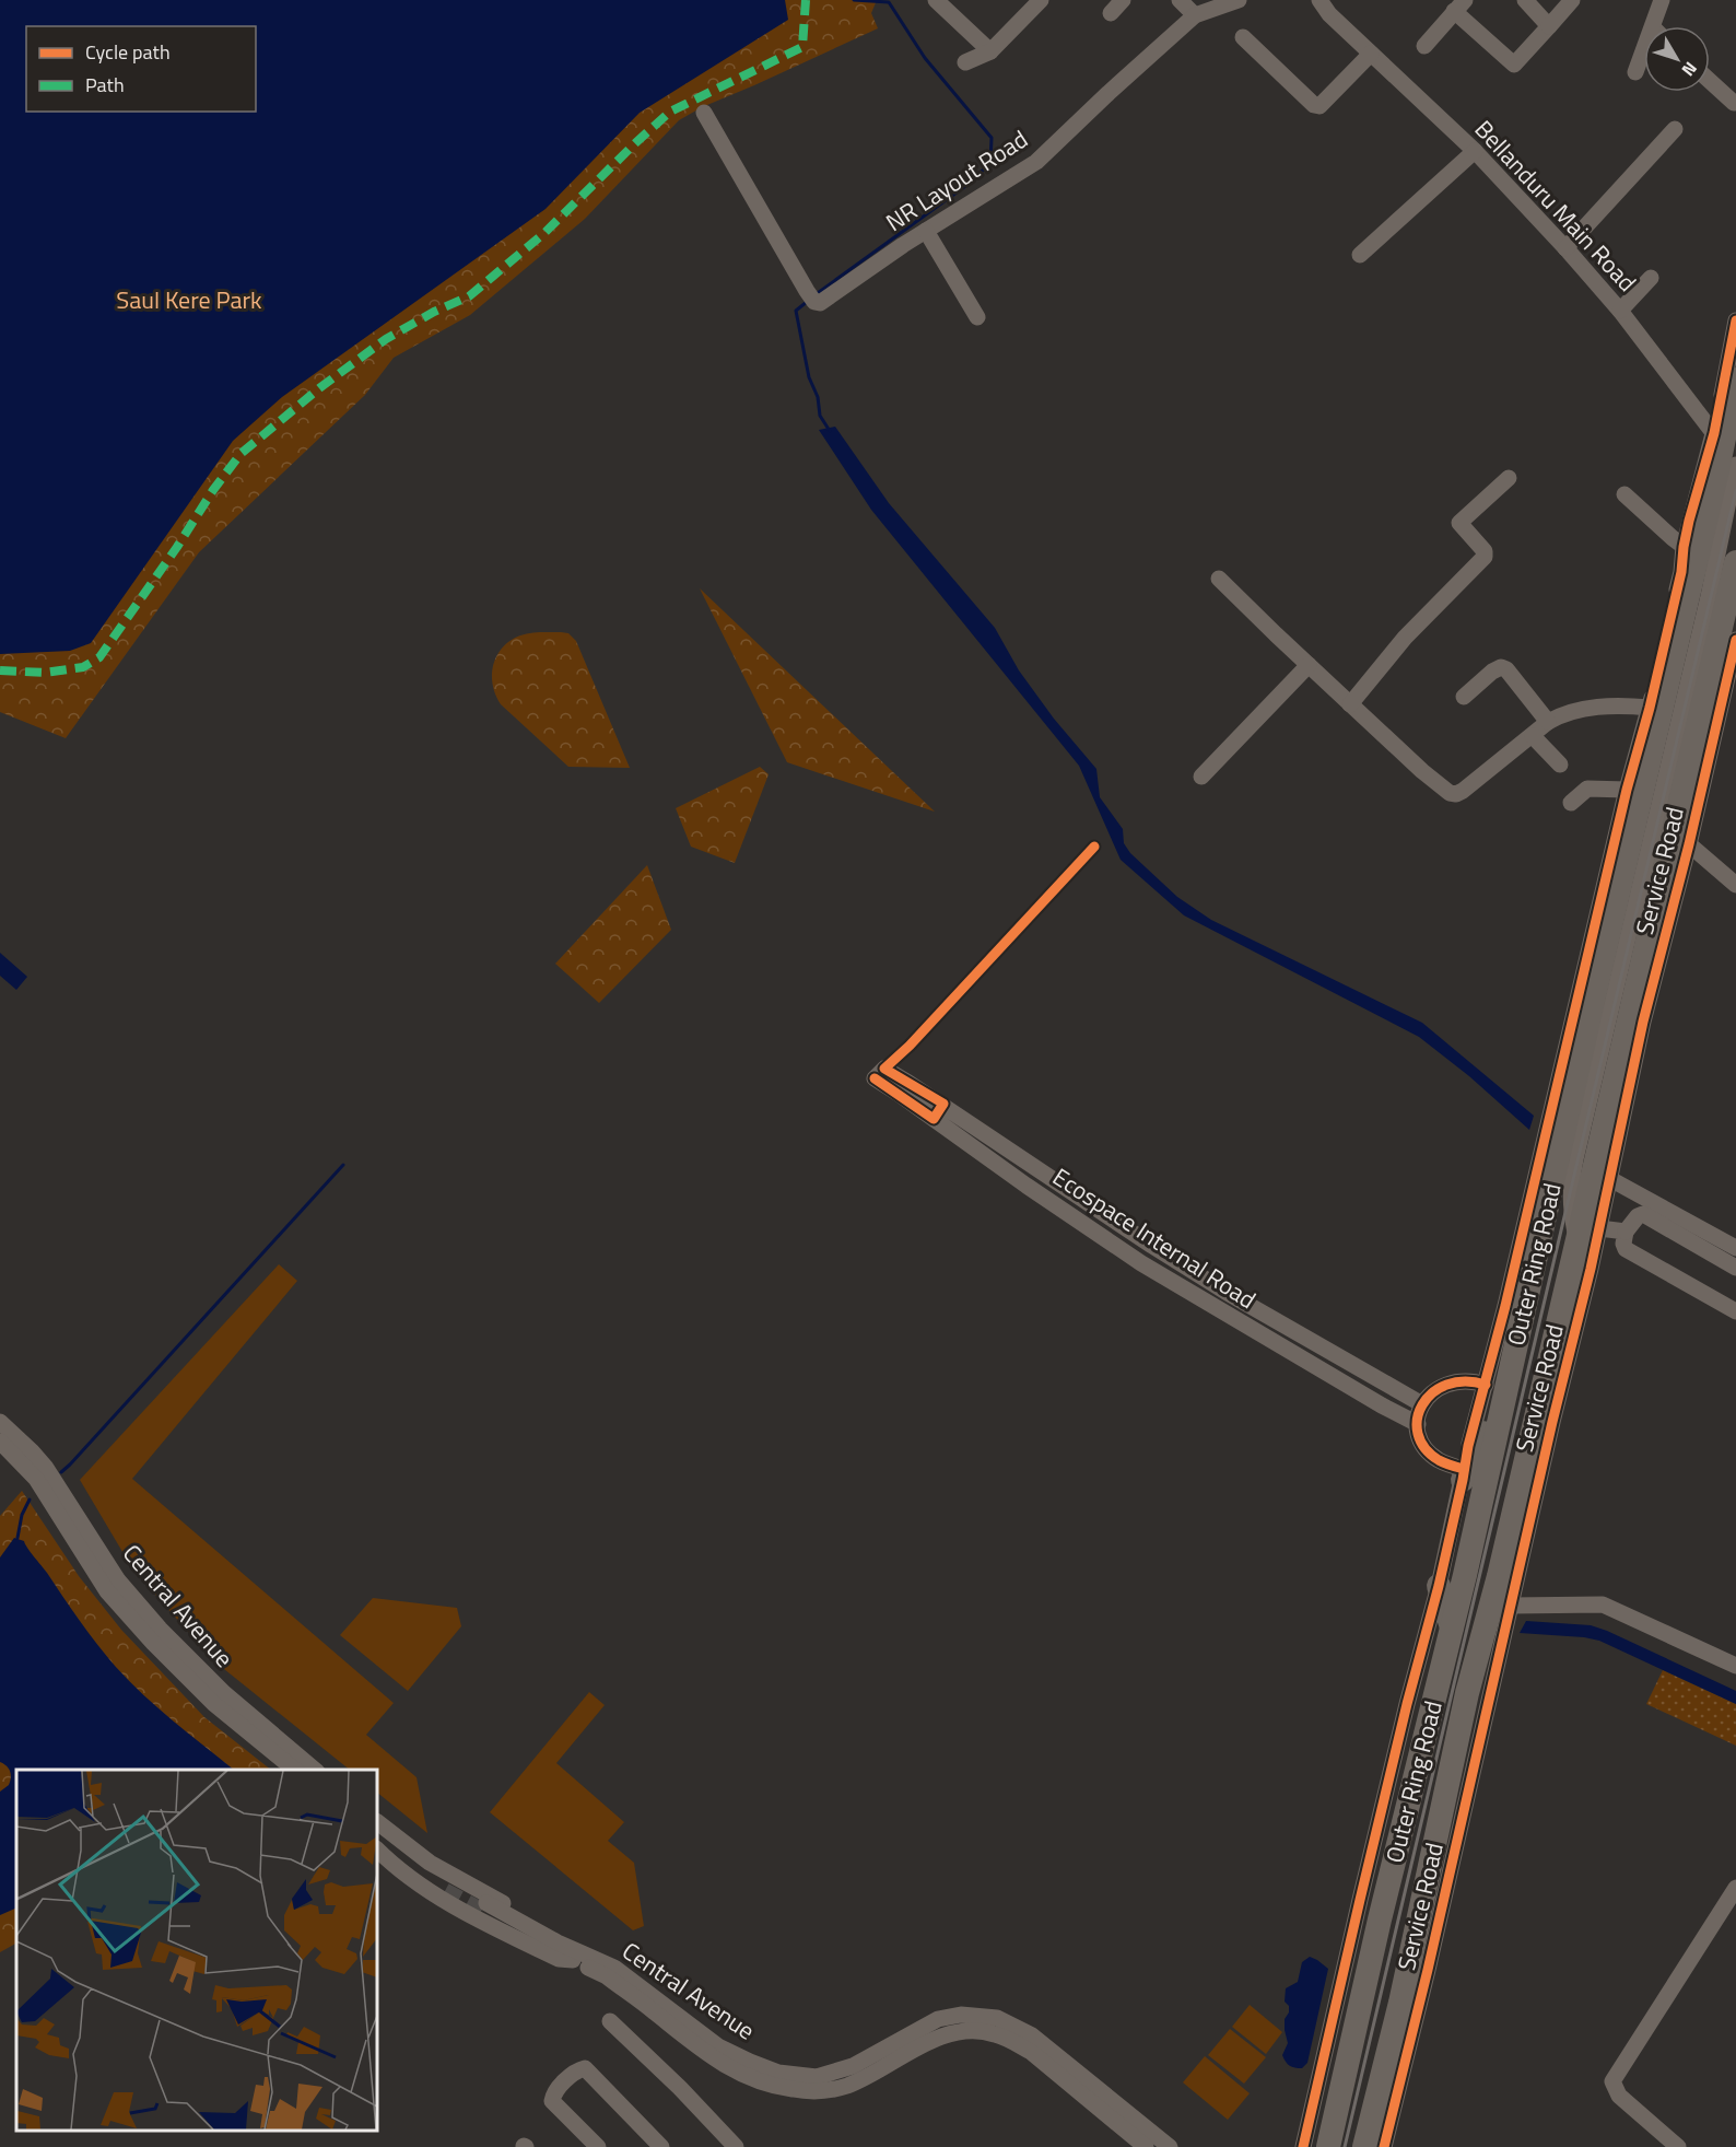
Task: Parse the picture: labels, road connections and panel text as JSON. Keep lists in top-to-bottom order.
{
  "streets": {
    "highway": ["Outer Ring Road"],
    "street": [
      "NR Layout Road",
      "Bellanduru Main Road",
      "Service Road",
      "Ecospace Internal Road",
      "Central Avenue"
    ]
  },
  "crossings": [
    ["Service Road", "Outer Ring Road"]
  ],
  "parks": ["Saul Kere Park"],
  "legend": ["Cycle path", "Path"],
  "north": "bottom right"
}
